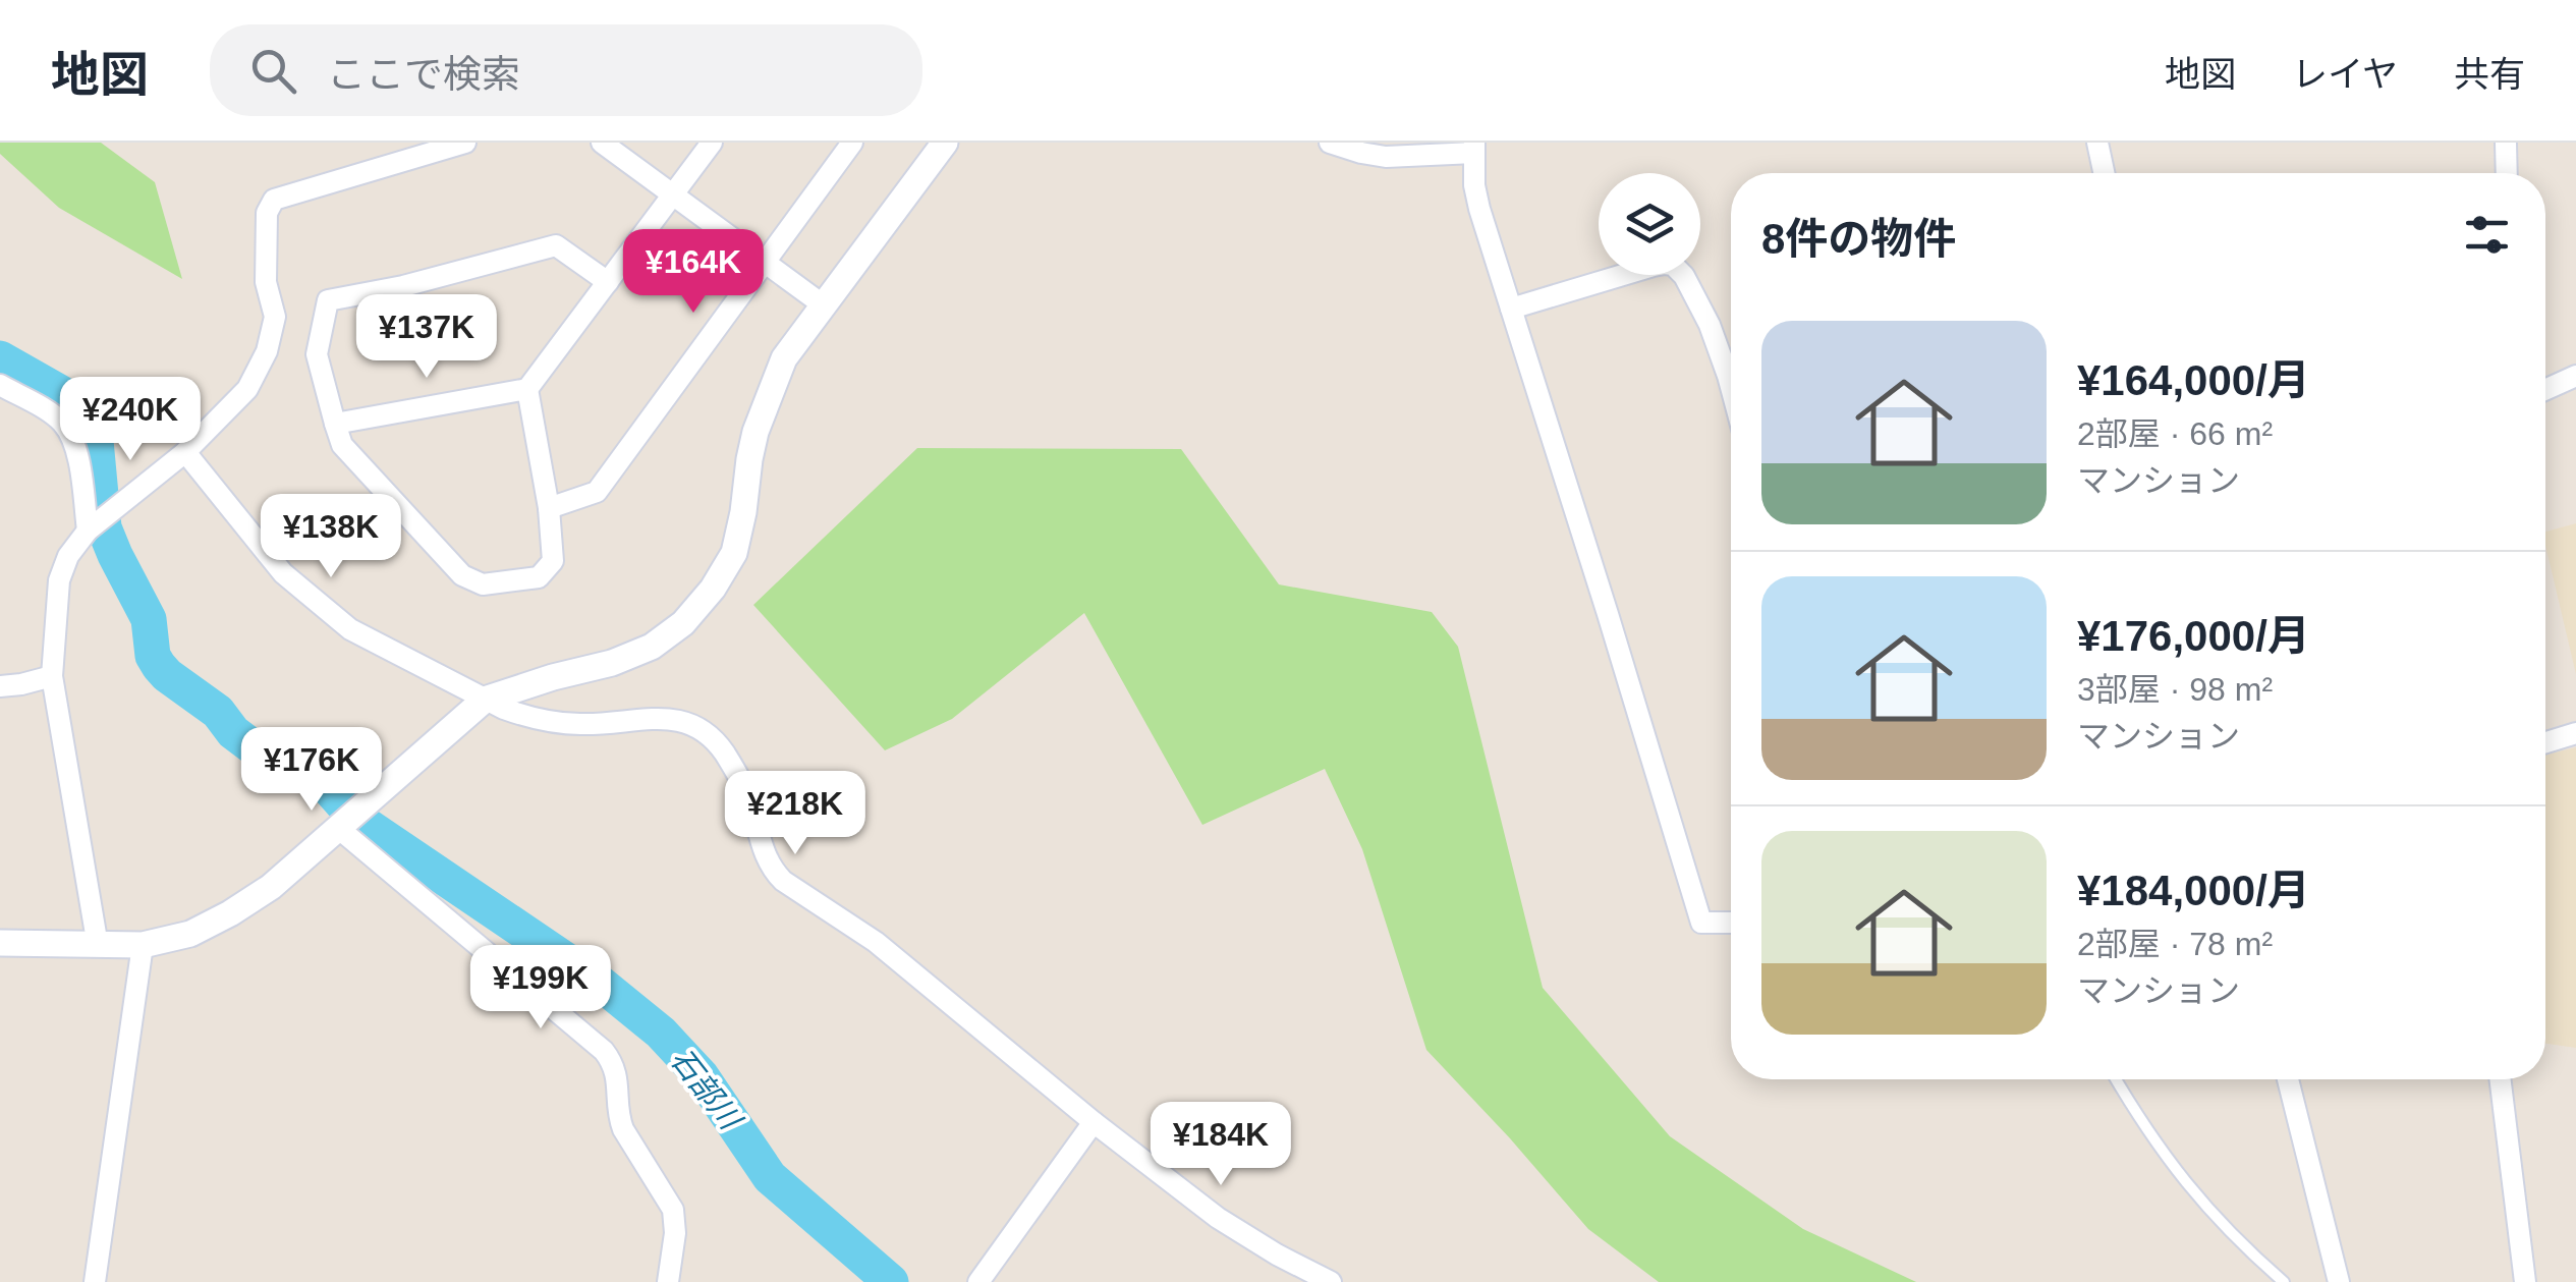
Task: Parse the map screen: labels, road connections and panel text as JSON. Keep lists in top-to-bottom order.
{
  "water": ["石部川"],
  "page": {
    "header": "地図",
    "search": "ここで検索",
    "nav": ["地図", "レイヤ", "共有"],
    "heading": "8件の物件",
    "price": [
      "¥164K",
      "¥137K",
      "¥240K",
      "¥138K",
      "¥176K",
      "¥218K",
      "¥199K",
      "¥184K"
    ],
    "list": [
      {
        "name": "¥164,000/月",
        "note": "2部屋 · 66 m² · マンション"
      },
      {
        "name": "¥176,000/月",
        "note": "3部屋 · 98 m² · マンション"
      },
      {
        "name": "¥184,000/月",
        "note": "2部屋 · 78 m² · マンション"
      }
    ]
  }
}
